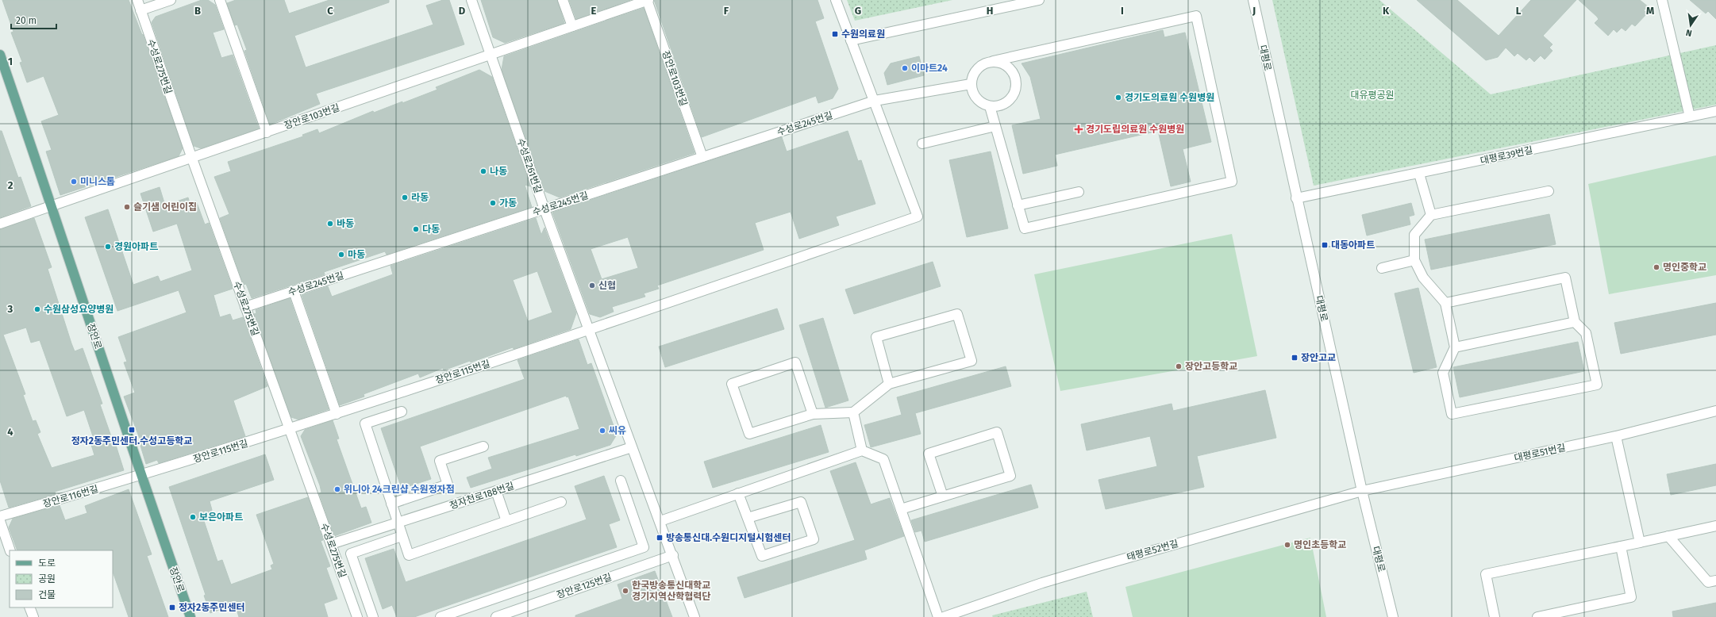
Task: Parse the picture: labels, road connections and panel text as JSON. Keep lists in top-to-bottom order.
{
  "streets": {
    "main road": ["장안로"],
    "street": [
      "대평로",
      "수성로275번길",
      "장안로103번길",
      "수성로245번길",
      "대평로39번길",
      "수성로261번길",
      "장안로115번길",
      "대평로51번길",
      "정자천로188번길",
      "장안로116번길",
      "태평로52번길",
      "장안로125번길"
    ]
  },
  "crossings": [
    ["대평로", "대평로39번길"],
    ["대평로", "대평로51번길"],
    ["대평로", "태평로52번길"],
    ["수성로275번길", "장안로103번길"],
    ["수성로275번길", "수성로245번길"],
    ["수성로275번길", "장안로115번길"],
    ["수성로275번길", "정자천로188번길"],
    ["장안로103번길", "수성로245번길"],
    ["장안로103번길", "수성로261번길"],
    ["장안로103번길", "장안로"],
    ["수성로245번길", "수성로261번길"],
    ["수성로261번길", "장안로115번길"],
    ["장안로", "장안로115번길"],
    ["장안로", "장안로116번길"],
    ["장안로115번길", "장안로116번길"],
    ["대평로51번길", "태평로52번길"]
  ],
  "parks": ["대유평공원"],
  "places": {
    "transit": [
      "수원의료원",
      "대동아파트",
      "장안고교",
      "정자2동주민센터.수성고등학교",
      "방송통신대.수원디지털시험센터",
      "정자2동주민센터"
    ],
    "other": [
      "이마트24",
      "경기도의료원 수원병원",
      "나동",
      "미니스톱",
      "라동",
      "가동",
      "슬기샘 어린이집",
      "바동",
      "다동",
      "경원아파트",
      "마동",
      "명인중학교",
      "신협",
      "수원삼성요양병원",
      "장안고등학교",
      "씨유",
      "위니아 24크린샵 수원정자점",
      "보은아파트",
      "명인초등학교",
      "한국방송통신대학교 경기지역산학협력단"
    ],
    "health": ["경기도립의료원 수원병원"]
  },
  "legend": ["도로", "공원", "건물"],
  "scale_bar": "20 m",
  "north": "bottom",
  "grid": {
    "columns": [
      "B",
      "C",
      "D",
      "E",
      "F",
      "G",
      "H",
      "I",
      "J",
      "K",
      "L",
      "M"
    ],
    "rows": [
      "1",
      "2",
      "3",
      "4"
    ]
  }
}
